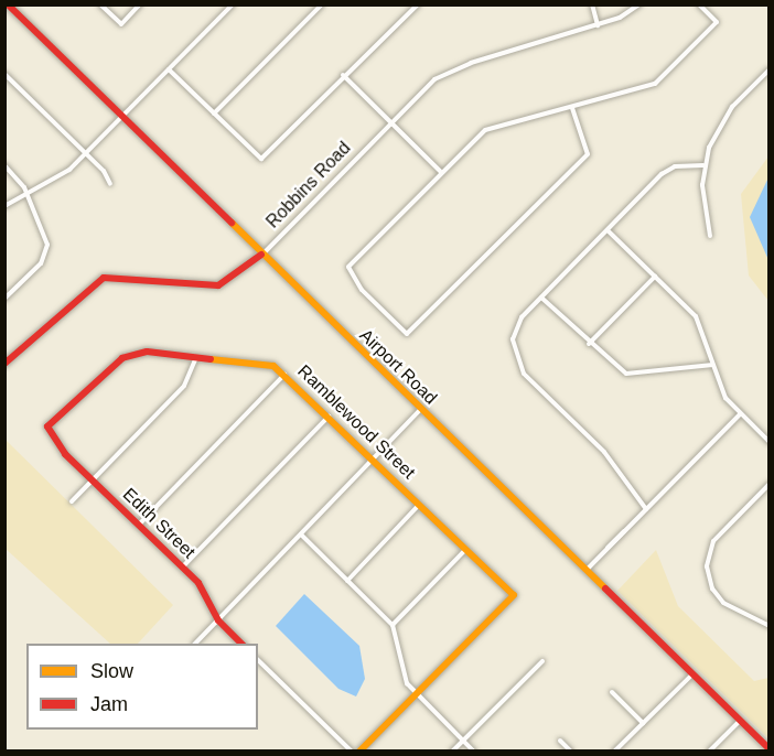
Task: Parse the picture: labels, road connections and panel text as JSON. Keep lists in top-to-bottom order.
{
  "streets": {
    "street": [
      "Robbins Road",
      "Airport Road",
      "Ramblewood Street",
      "Edith Street"
    ]
  },
  "crossings": [
    ["Robbins Road", "Airport Road"],
    ["Ramblewood Street", "Edith Street"]
  ],
  "legend": ["Slow", "Jam"]
}
